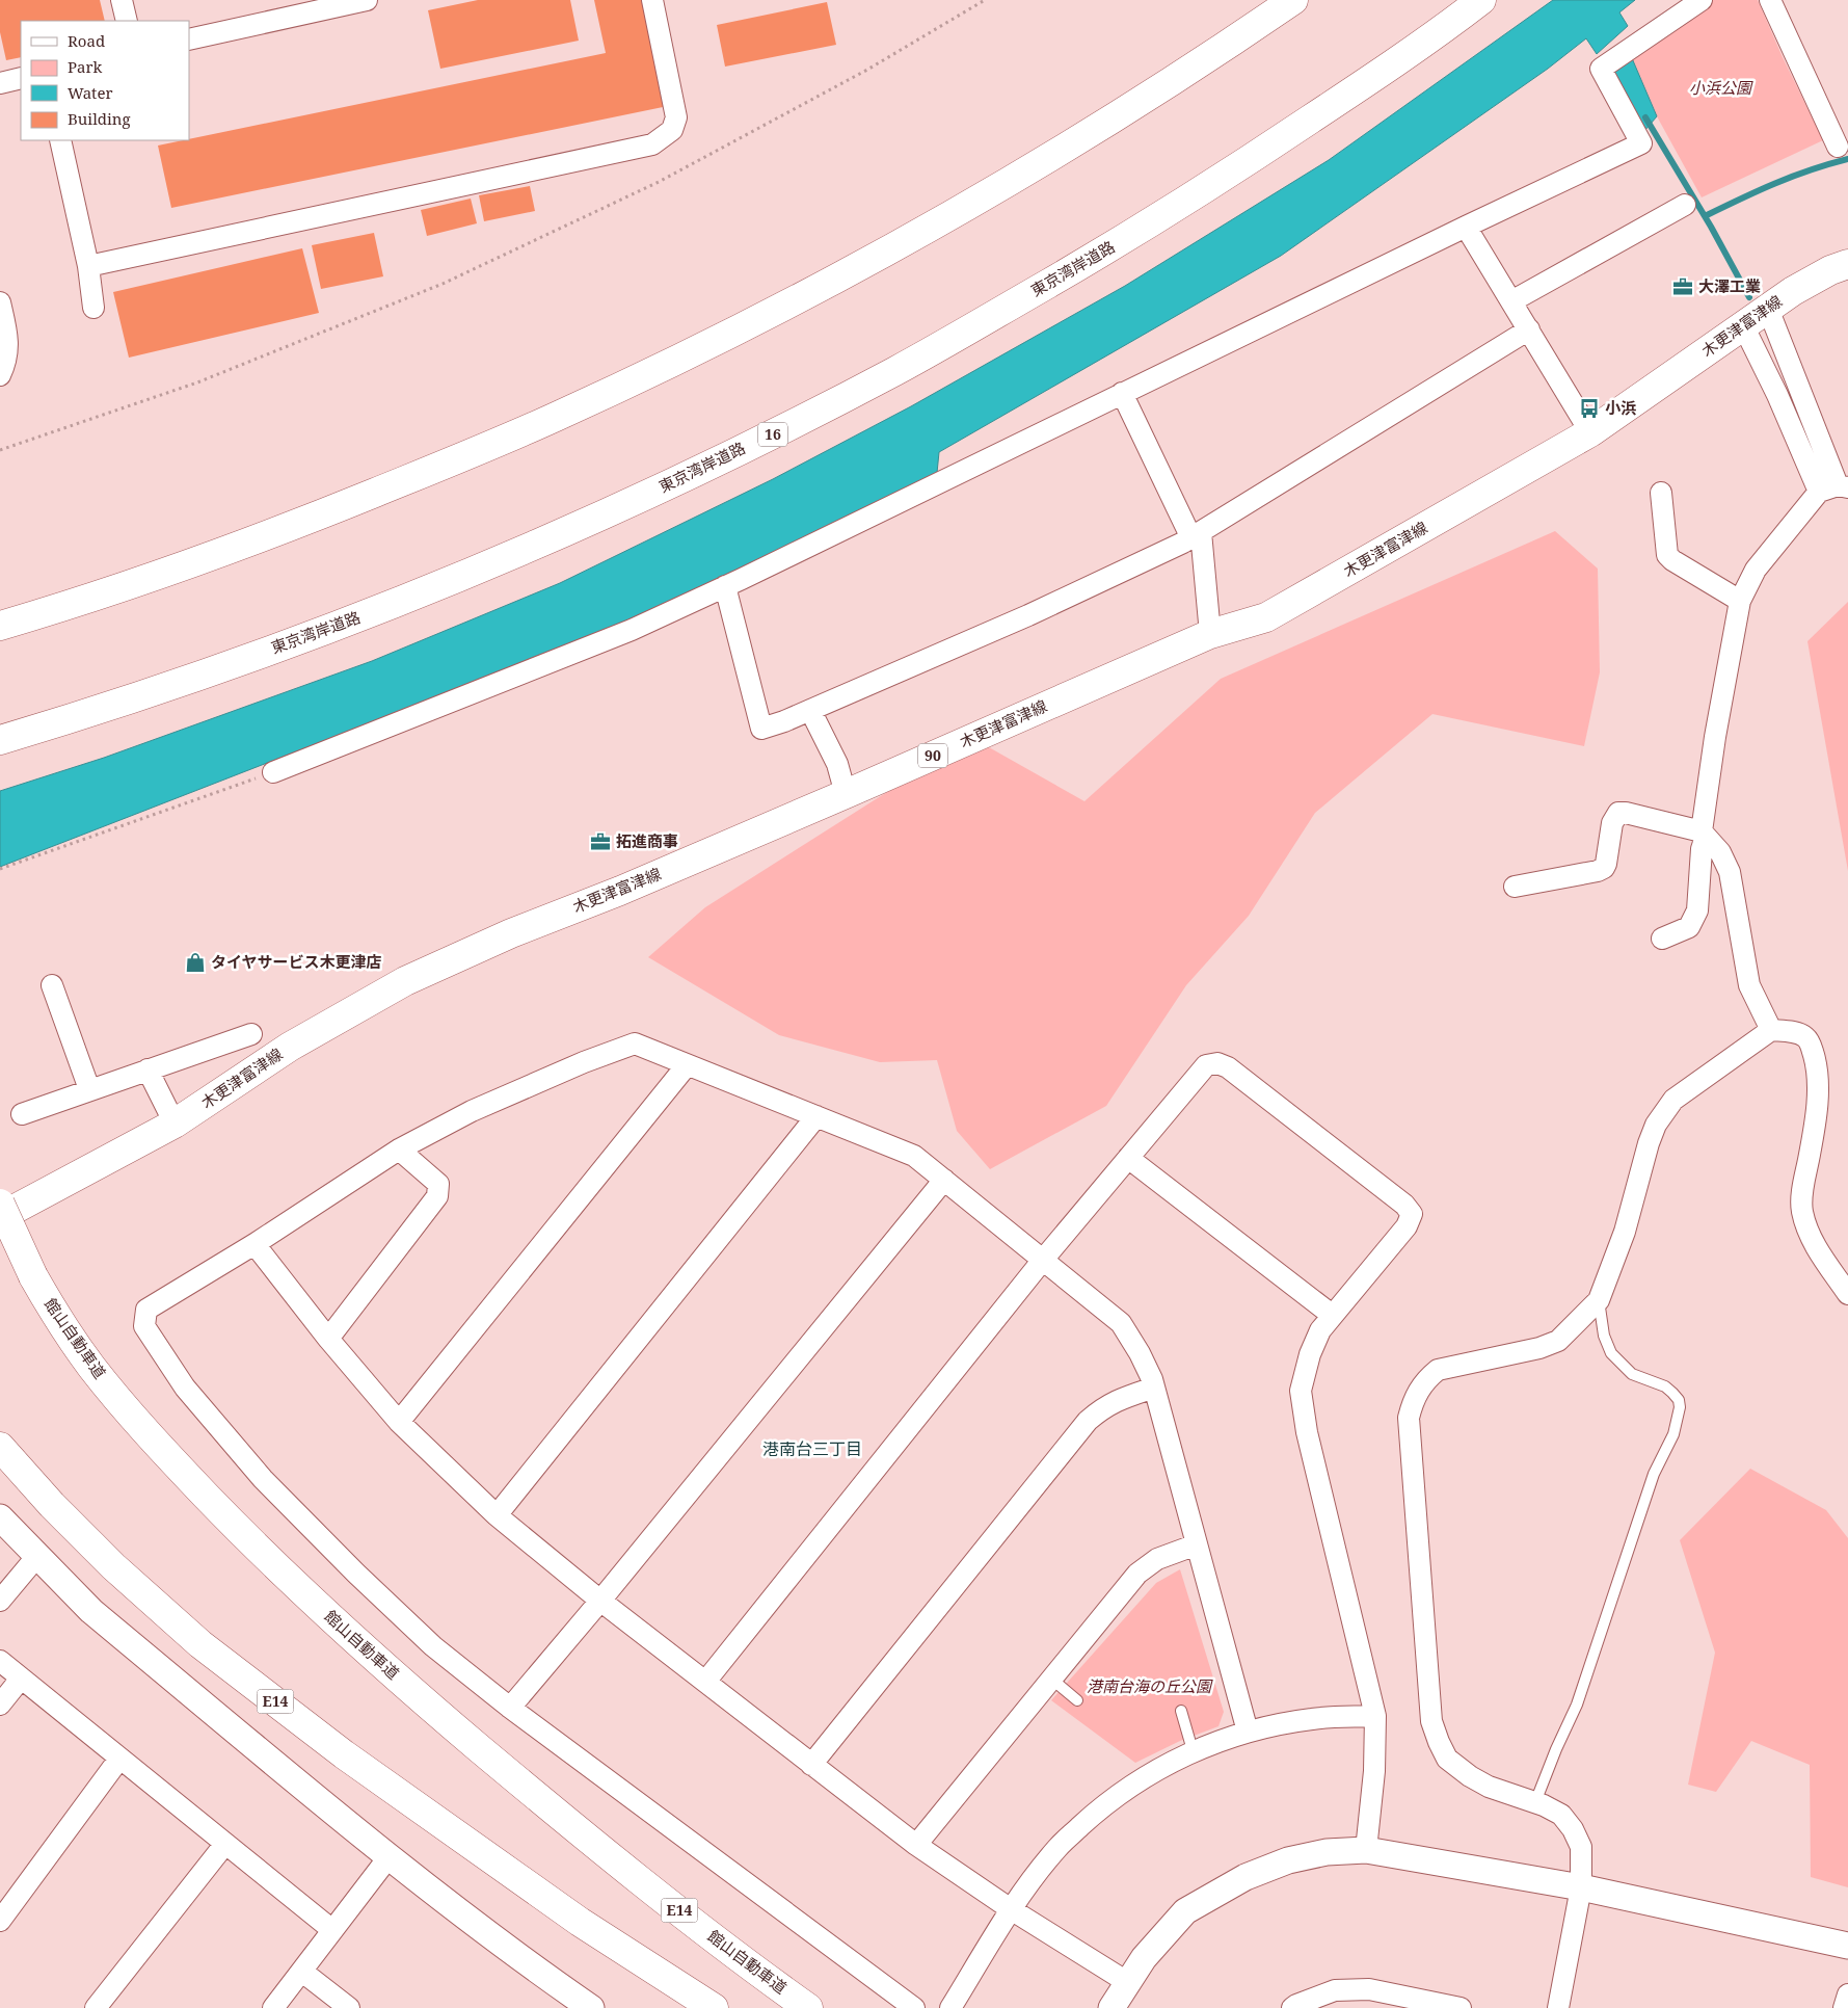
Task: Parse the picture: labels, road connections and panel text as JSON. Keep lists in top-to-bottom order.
{
  "streets": {
    "main road": [
      "東京湾岸道路",
      "木更津富津線",
      "16",
      "90",
      "館山自動車道",
      "E14"
    ]
  },
  "districts": ["港南台三丁目"],
  "parks": ["小浜公園", "港南台海の丘公園"],
  "places": {
    "office": ["大澤工業", "拓進商事"],
    "bus stop": ["小浜"],
    "shop": ["タイヤサービス木更津店"]
  },
  "legend": [
    "Road",
    "Park",
    "Water",
    "Building"
  ]
}
